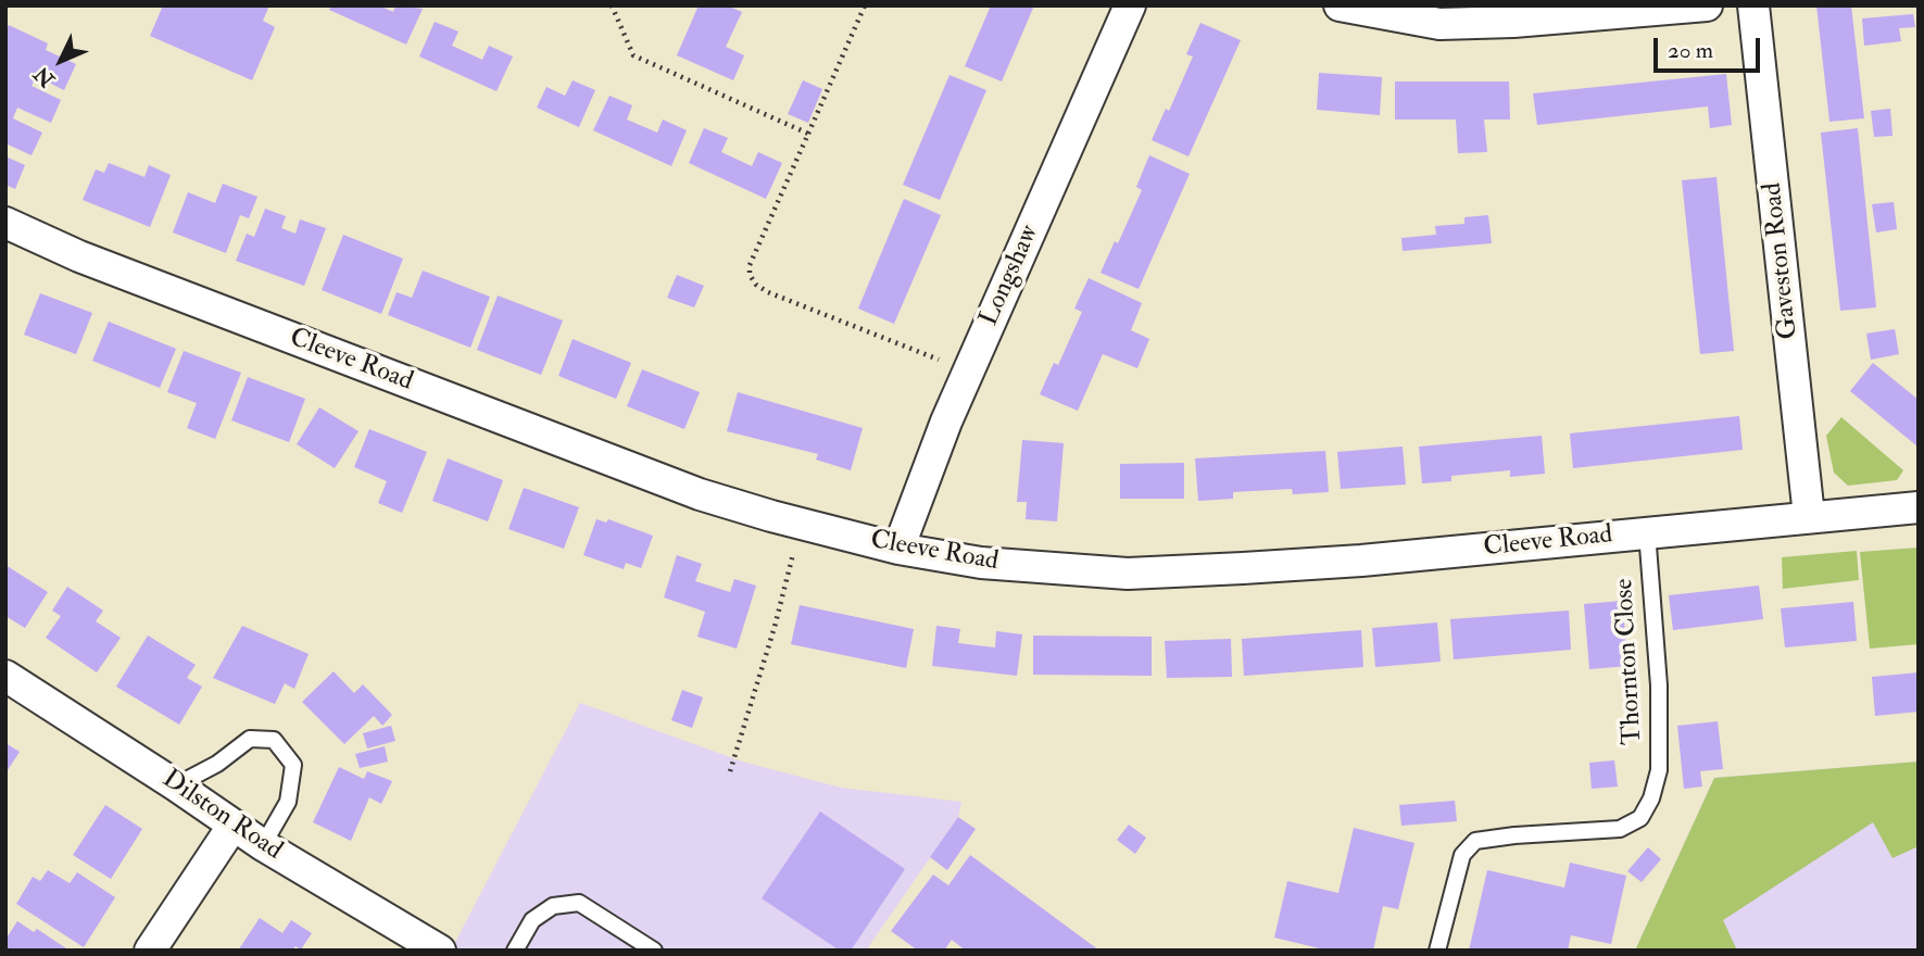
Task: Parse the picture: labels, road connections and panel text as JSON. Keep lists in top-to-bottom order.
{
  "streets": {
    "street": [
      "Gaveston Road",
      "Longshaw",
      "Cleeve Road",
      "Dilston Road"
    ],
    "lane": ["Thornton Close"]
  },
  "crossings": [
    ["Gaveston Road", "Cleeve Road"],
    ["Longshaw", "Cleeve Road"],
    ["Cleeve Road", "Thornton Close"]
  ],
  "scale_bar": "20 m",
  "north": "bottom left"
}
